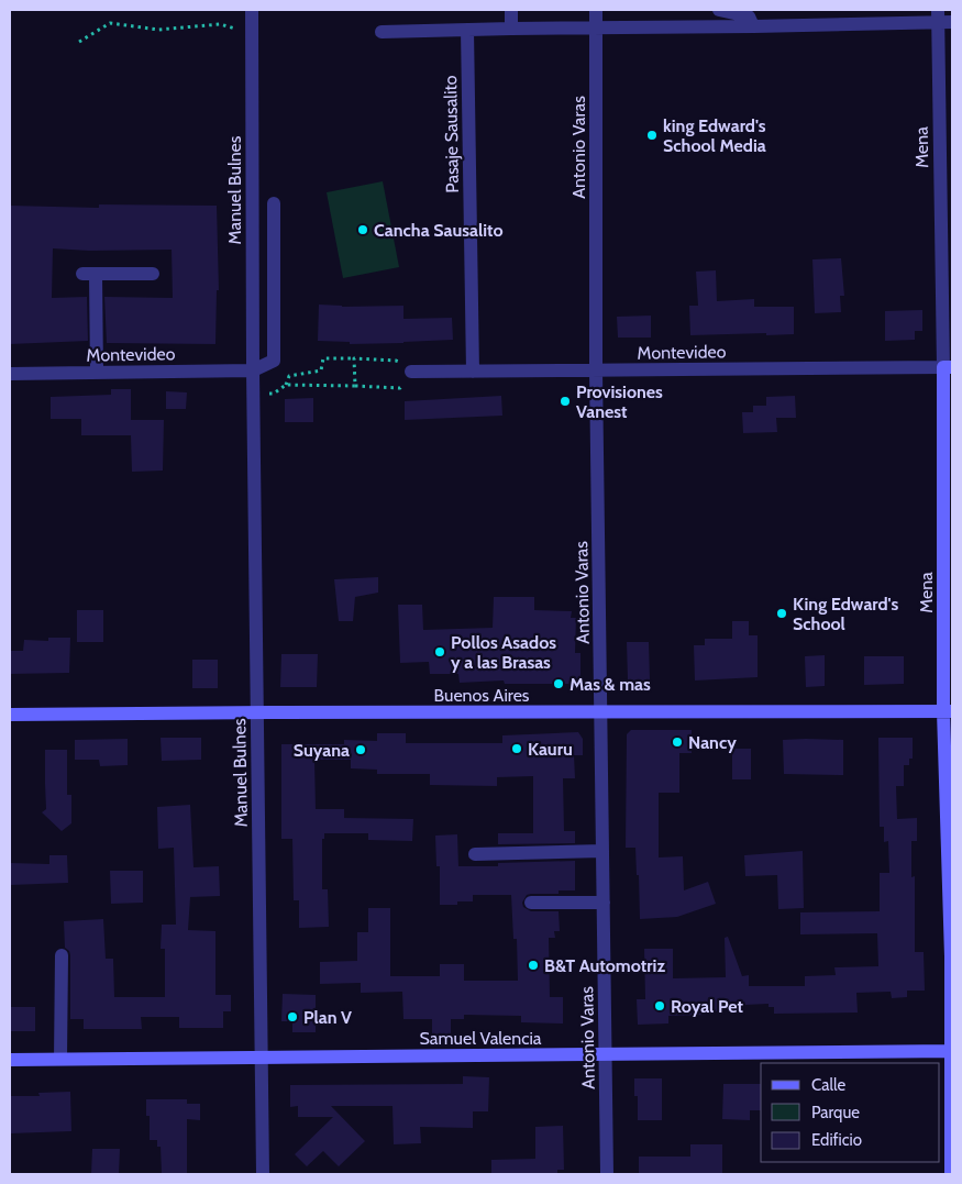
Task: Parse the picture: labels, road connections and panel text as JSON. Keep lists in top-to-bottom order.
{
  "streets": {
    "street": [
      "Pasaje Sausalito",
      "Antonio Varas",
      "Mena",
      "Manuel Bulnes",
      "Montevideo",
      "Buenos Aires",
      "Samuel Valencia"
    ]
  },
  "crossings": [
    ["Pasaje Sausalito", "Montevideo"],
    ["Antonio Varas", "Montevideo"],
    ["Antonio Varas", "Buenos Aires"],
    ["Antonio Varas", "Samuel Valencia"],
    ["Mena", "Montevideo"],
    ["Mena", "Buenos Aires"],
    ["Mena", "Samuel Valencia"],
    ["Manuel Bulnes", "Montevideo"],
    ["Manuel Bulnes", "Buenos Aires"],
    ["Manuel Bulnes", "Samuel Valencia"]
  ],
  "places": [
    "king Edward's School Media",
    "Cancha Sausalito",
    "Provisiones Vanest",
    "King Edward's School",
    "Pollos Asados y a las Brasas",
    "Mas & mas",
    "Nancy",
    "Kauru",
    "Suyana",
    "B&T Automotriz",
    "Royal Pet",
    "Plan V"
  ],
  "legend": ["Calle", "Parque", "Edificio"]
}
